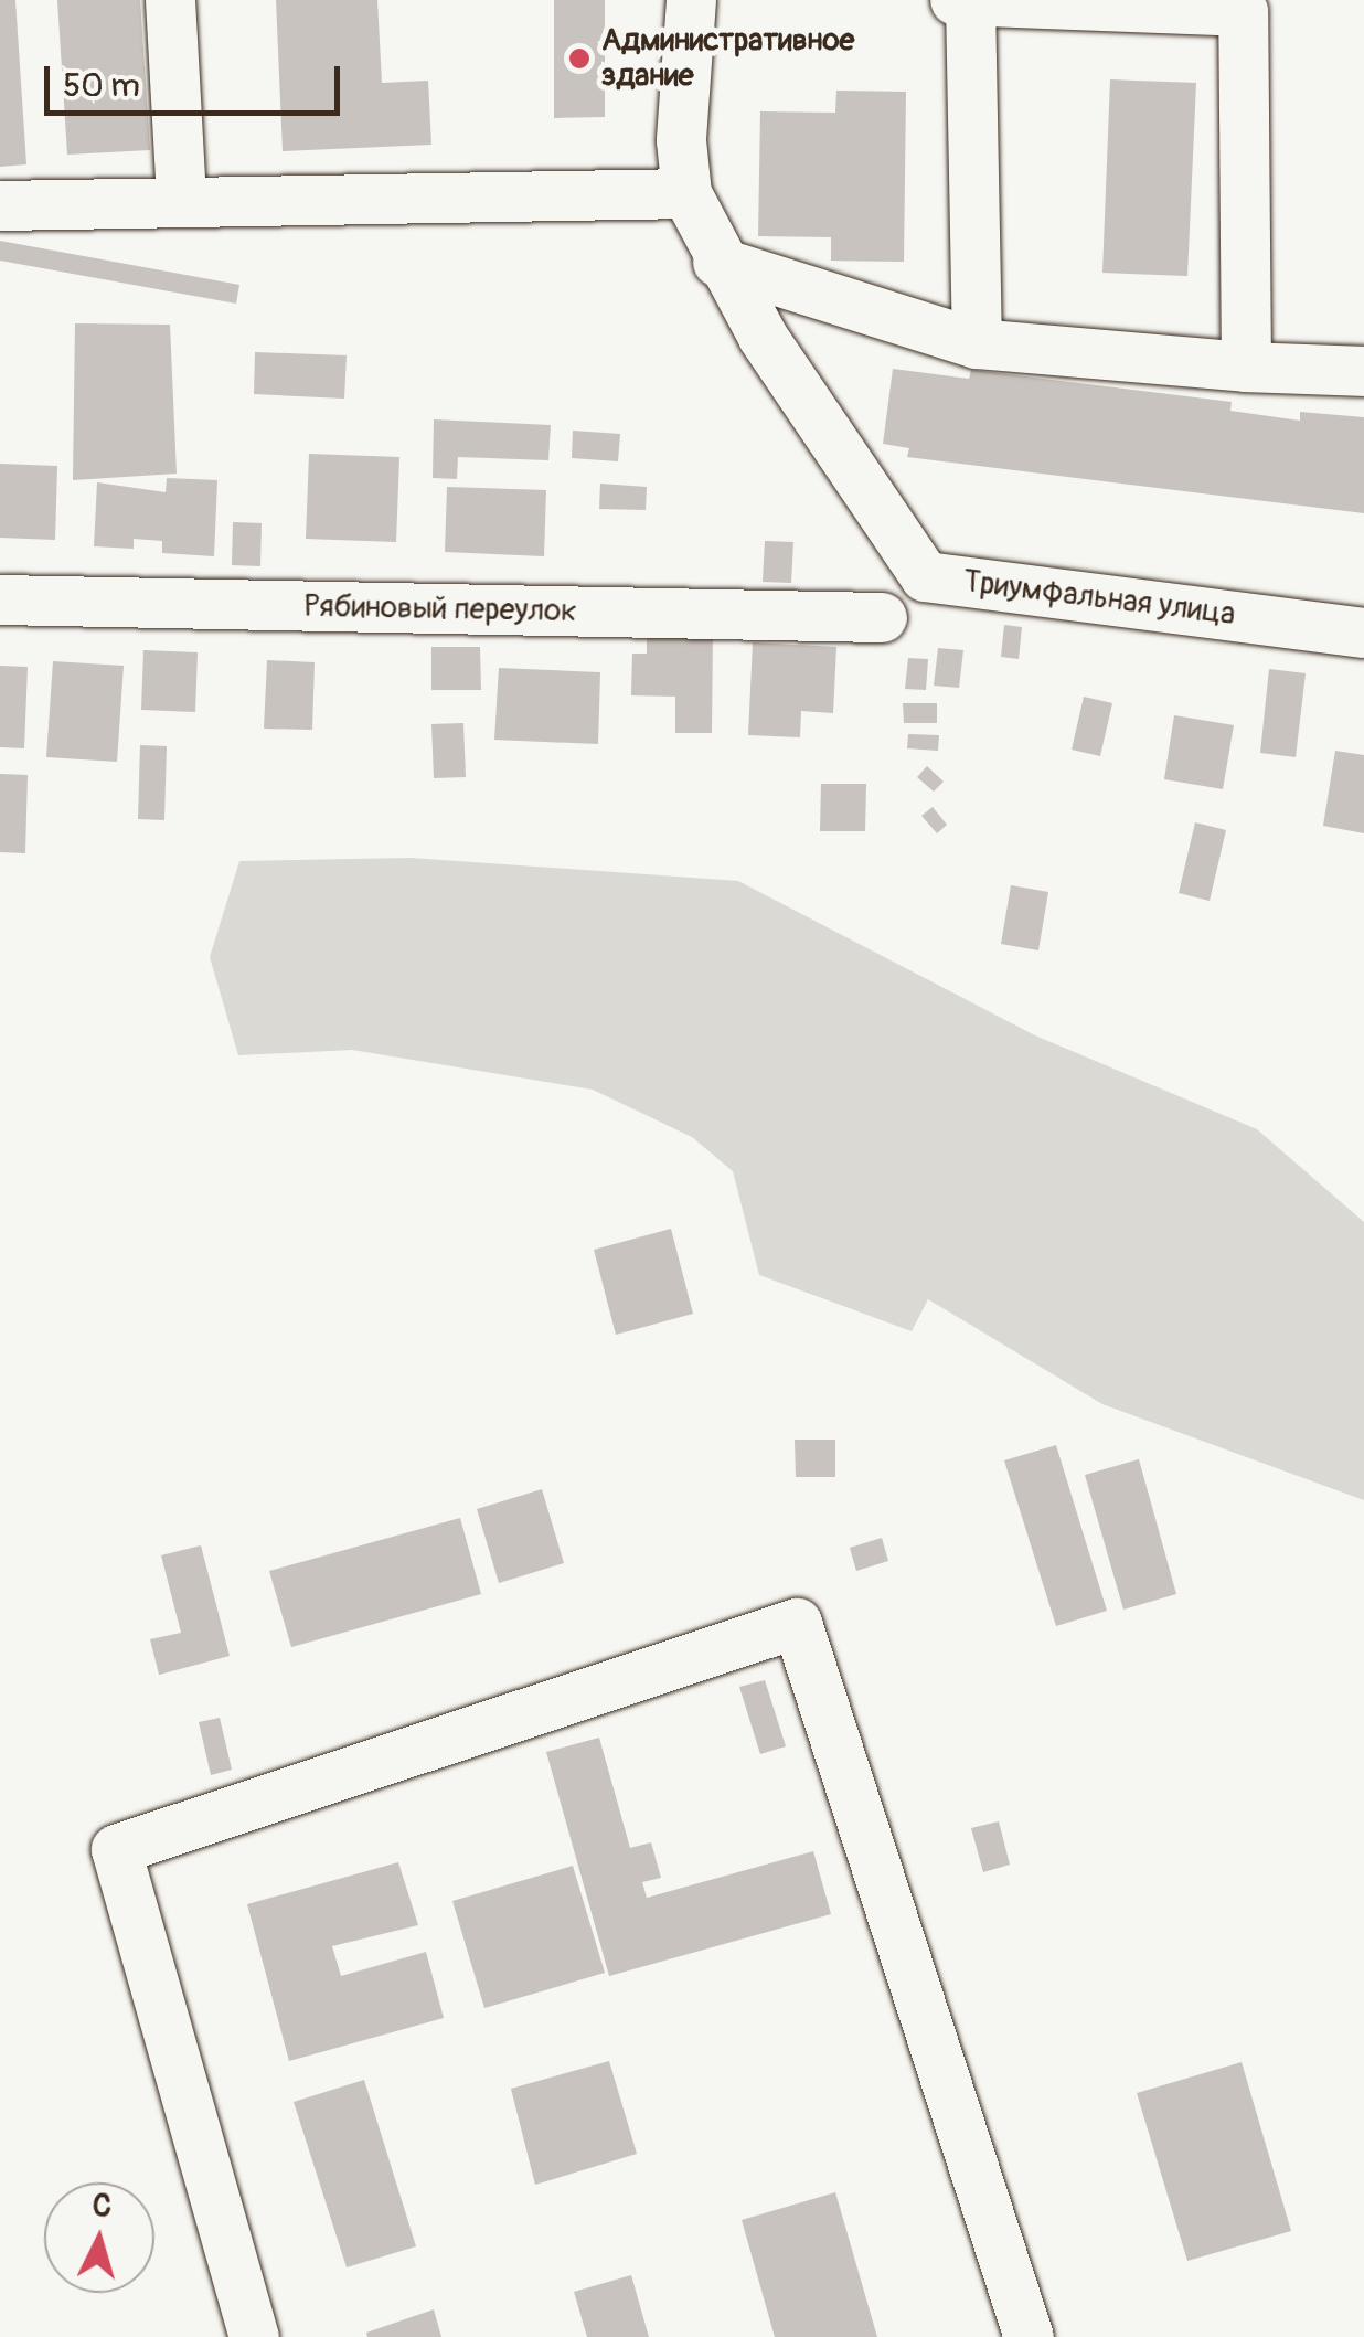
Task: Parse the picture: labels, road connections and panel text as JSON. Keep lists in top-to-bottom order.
{
  "streets": {
    "street": ["Триумфальная улица", "Рябиновый переулок"]
  },
  "places": ["Административное здание"],
  "scale_bar": "50 m",
  "north": "top"
}
